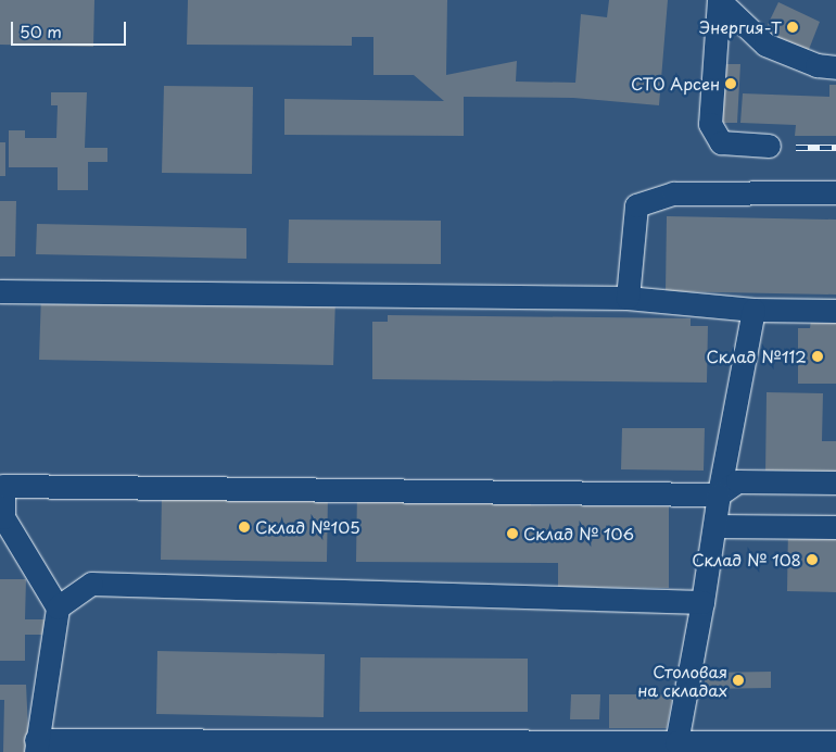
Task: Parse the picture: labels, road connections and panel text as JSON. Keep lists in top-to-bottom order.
{
  "places": [
    "Энергия-Т",
    "СТО Арсен",
    "Склад №112",
    "Склад №105",
    "Склад № 106",
    "Склад № 108",
    "Столовая на складах"
  ],
  "scale_bar": "50 m"
}
